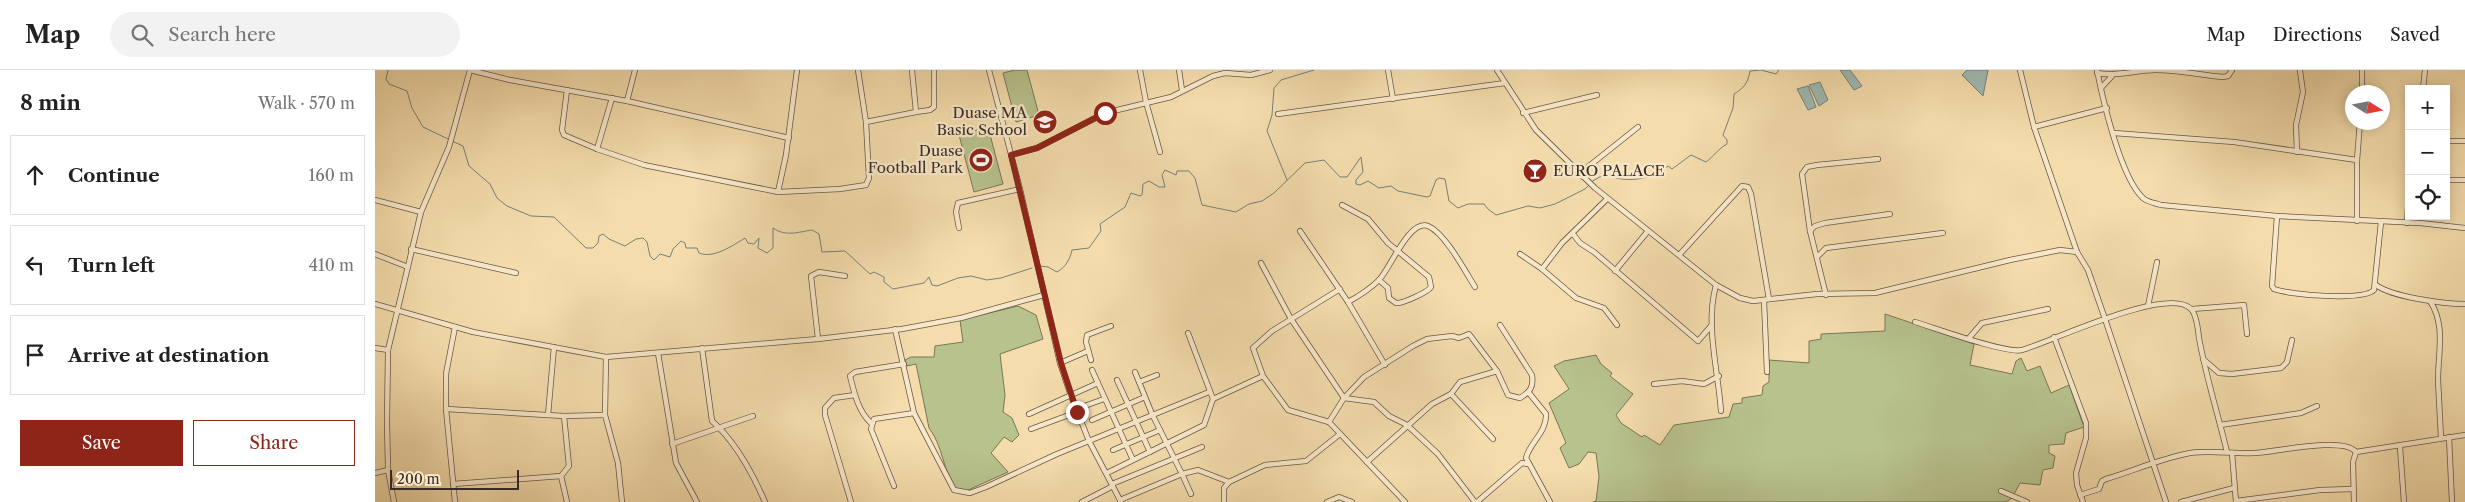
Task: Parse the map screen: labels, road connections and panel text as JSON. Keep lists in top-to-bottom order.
{
  "places": {
    "school or university": ["Duase MA Basic School"],
    "sports": ["Duase Football Park"],
    "bar": ["EURO PALACE"]
  },
  "scale_bar": "200 m",
  "north": "right",
  "page": {
    "header": "Map",
    "search": "Search here",
    "nav": ["Map", "Directions", "Saved"],
    "heading": ["8 min", "Walk · 570 m"],
    "map_buttons": ["+", "−"],
    "list": [
      ["Continue", "160 m"],
      ["Turn left", "410 m"],
      "Arrive at destination"
    ],
    "buttons": ["Save", "Share"],
    "scale": "200 m"
  }
}
